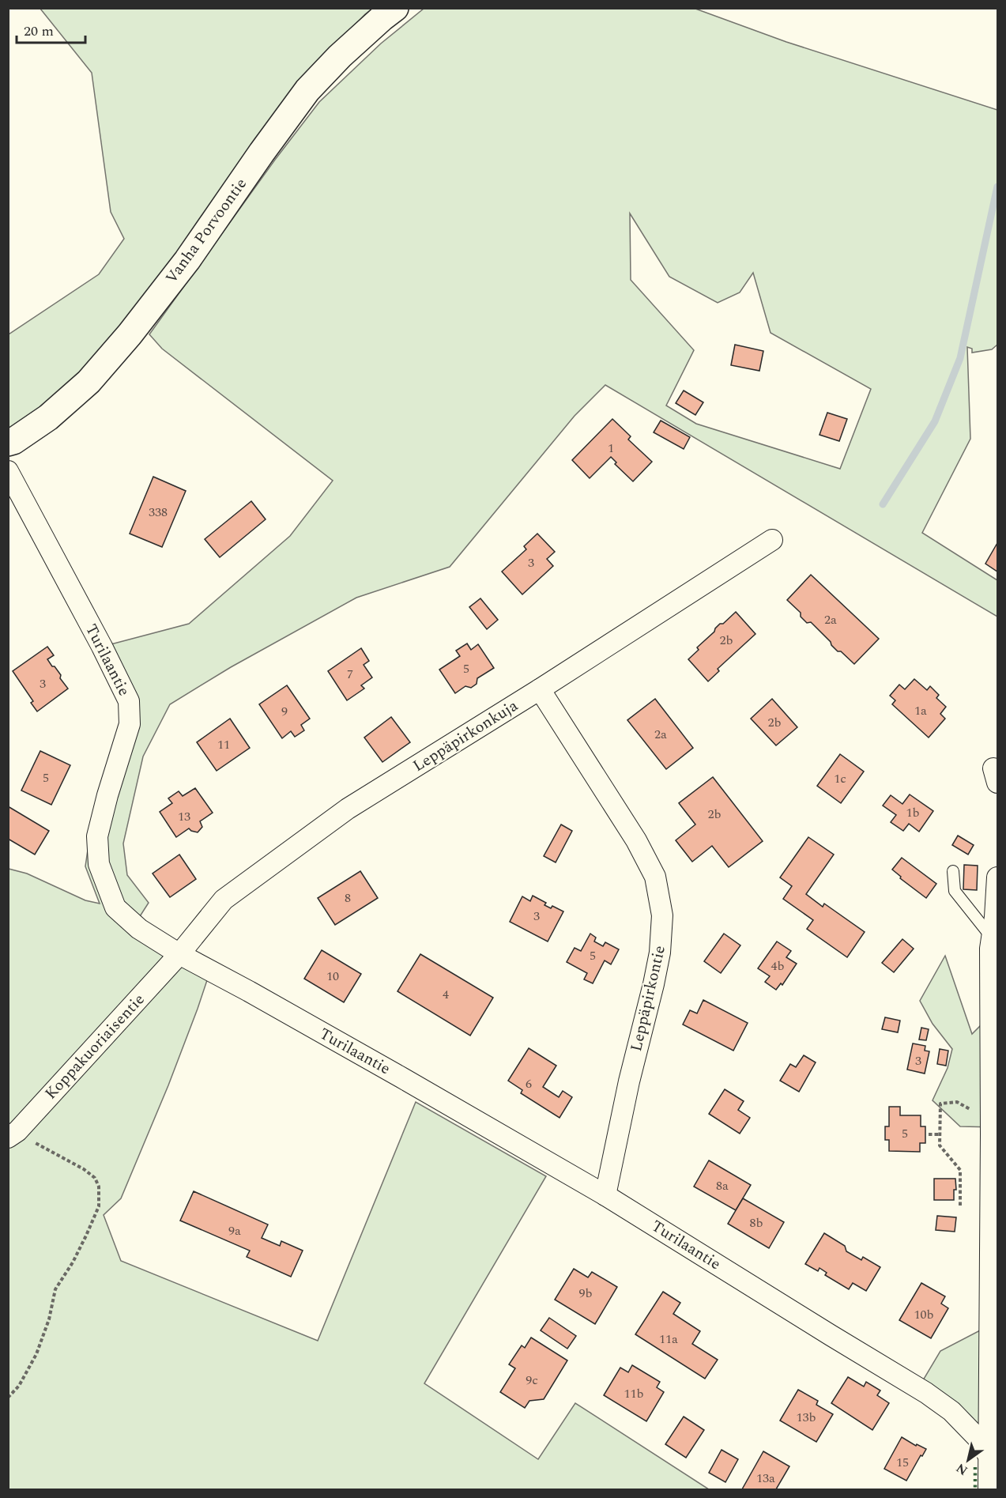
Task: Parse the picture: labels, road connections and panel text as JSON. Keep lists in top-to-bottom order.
{
  "streets": {
    "street": [
      "Vanha Porvoontie",
      "Turilaantie",
      "Leppäpirkonkuja",
      "Leppäpirkontie",
      "Koppakuoriaisentie"
    ]
  },
  "crossings": [
    ["Turilaantie", "Leppäpirkonkuja"],
    ["Turilaantie", "Leppäpirkontie"],
    ["Turilaantie", "Koppakuoriaisentie"],
    ["Leppäpirkonkuja", "Leppäpirkontie"],
    ["Leppäpirkonkuja", "Koppakuoriaisentie"]
  ],
  "house_numbers": [
    "1",
    "338",
    "3",
    "2a",
    "2b",
    "5",
    "7",
    "3",
    "1a",
    "9",
    "2b",
    "2a",
    "11",
    "5",
    "1c",
    "1b",
    "2b",
    "13",
    "8",
    "3",
    "5",
    "4b",
    "10",
    "4",
    "3",
    "6",
    "5",
    "8a",
    "8b",
    "9a",
    "9b",
    "10b",
    "11a",
    "9c",
    "11b",
    "13b",
    "15",
    "13a"
  ],
  "scale_bar": "20 m",
  "north": "bottom left"
}
